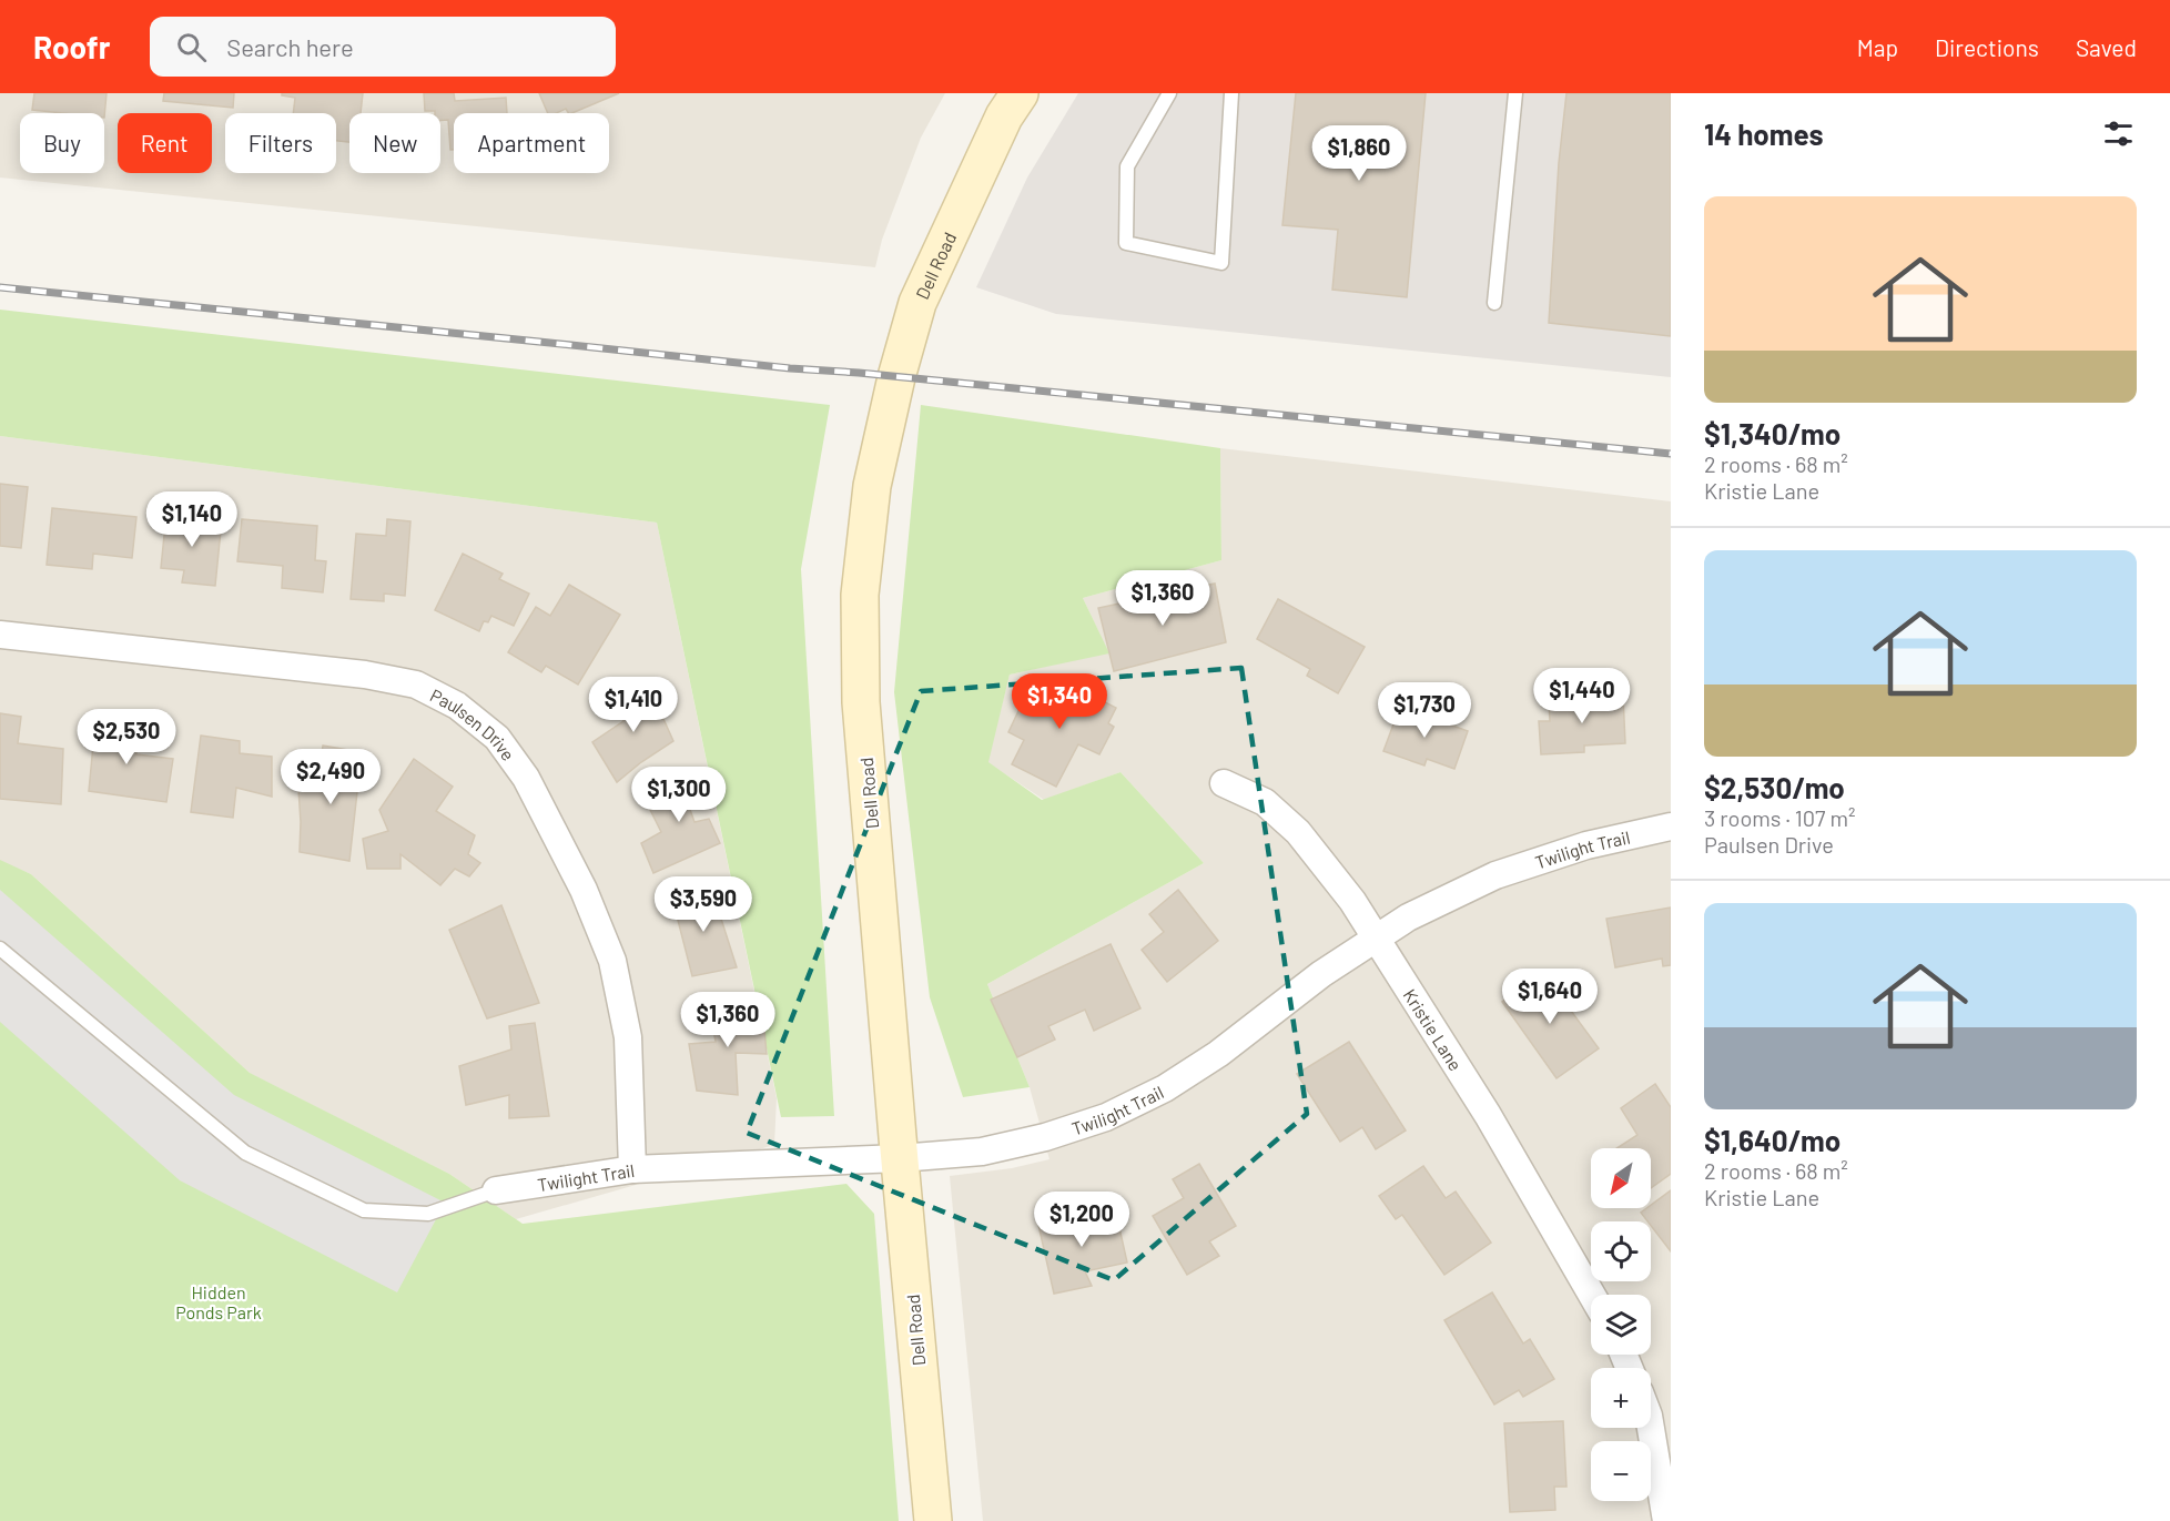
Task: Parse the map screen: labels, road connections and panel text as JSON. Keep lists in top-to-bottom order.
{
  "streets": {
    "street": [
      "Dell Road",
      "Paulsen Drive",
      "Twilight Trail",
      "Kristie Lane"
    ]
  },
  "crossings": [
    ["Dell Road", "Twilight Trail"],
    ["Paulsen Drive", "Twilight Trail"],
    ["Twilight Trail", "Kristie Lane"]
  ],
  "parks": ["Hidden Ponds Park"],
  "north": "bottom left",
  "page": {
    "header": "Roofr",
    "search": "Search here",
    "nav": ["Map", "Directions", "Saved"],
    "heading": "14 homes",
    "chip": [
      "Buy",
      "Rent",
      "Filters",
      "New",
      "Apartment"
    ],
    "price": [
      "$1,860",
      "$1,140",
      "$1,360",
      "$1,440",
      "$1,340",
      "$1,410",
      "$1,730",
      "$2,530",
      "$2,490",
      "$1,300",
      "$3,590",
      "$1,640",
      "$1,360",
      "$1,200"
    ],
    "list": [
      {
        "name": "$1,340/mo",
        "note": "2 rooms · 68 m² · Kristie Lane"
      },
      {
        "name": "$2,530/mo",
        "note": "3 rooms · 107 m² · Paulsen Drive"
      },
      {
        "name": "$1,640/mo",
        "note": "2 rooms · 68 m² · Kristie Lane"
      }
    ],
    "map_buttons": ["+", "−"]
  }
}
